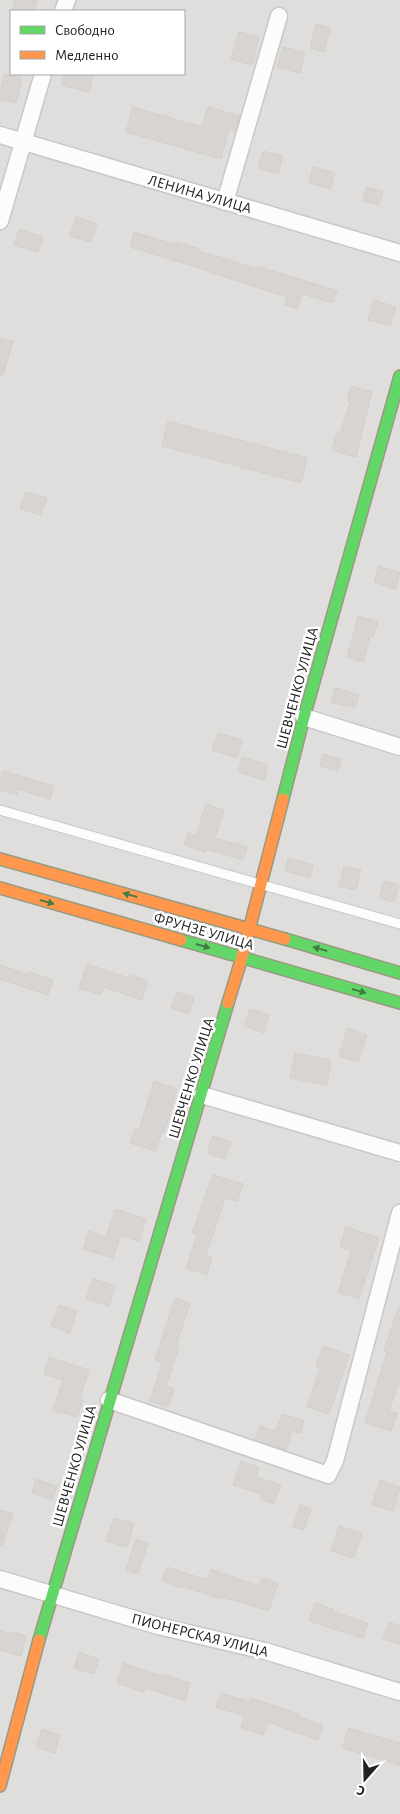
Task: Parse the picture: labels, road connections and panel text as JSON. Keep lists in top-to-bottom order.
{
  "streets": {
    "street": [
      "ЛЕНИНА УЛИЦА",
      "ШЕВЧЕНКО УЛИЦА",
      "ФРУНЗЕ УЛИЦА",
      "ПИОНЕРСКАЯ УЛИЦА"
    ]
  },
  "crossings": [
    ["ШЕВЧЕНКО УЛИЦА", "ФРУНЗЕ УЛИЦА"],
    ["ШЕВЧЕНКО УЛИЦА", "ПИОНЕРСКАЯ УЛИЦА"]
  ],
  "legend": ["Свободно", "Медленно"],
  "north": "bottom"
}
